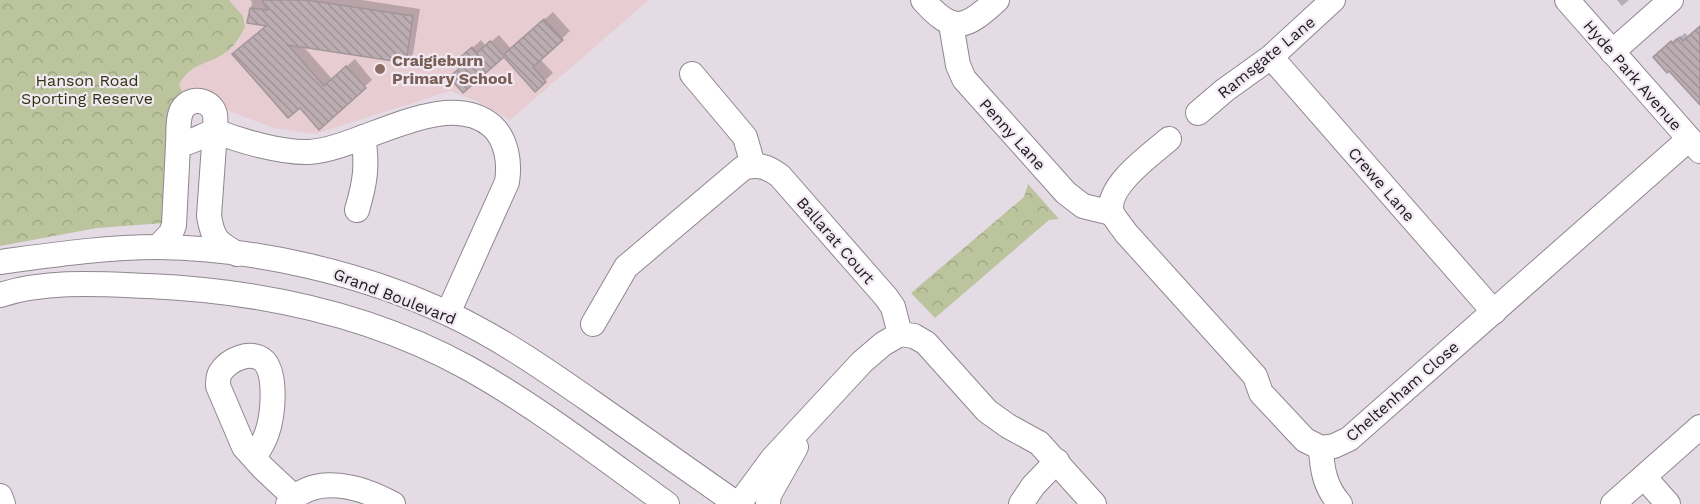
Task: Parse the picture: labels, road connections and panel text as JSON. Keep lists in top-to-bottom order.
{
  "streets": {
    "street": [
      "Ramsgate Lane",
      "Hyde Park Avenue",
      "Penny Lane",
      "Crewe Lane",
      "Ballarat Court",
      "Grand Boulevard",
      "Cheltenham Close"
    ]
  },
  "crossings": [
    ["Ramsgate Lane", "Crewe Lane"],
    ["Hyde Park Avenue", "Cheltenham Close"],
    ["Crewe Lane", "Cheltenham Close"]
  ],
  "parks": ["Hanson Road Sporting Reserve"],
  "places": ["Craigieburn Primary School"]
}
